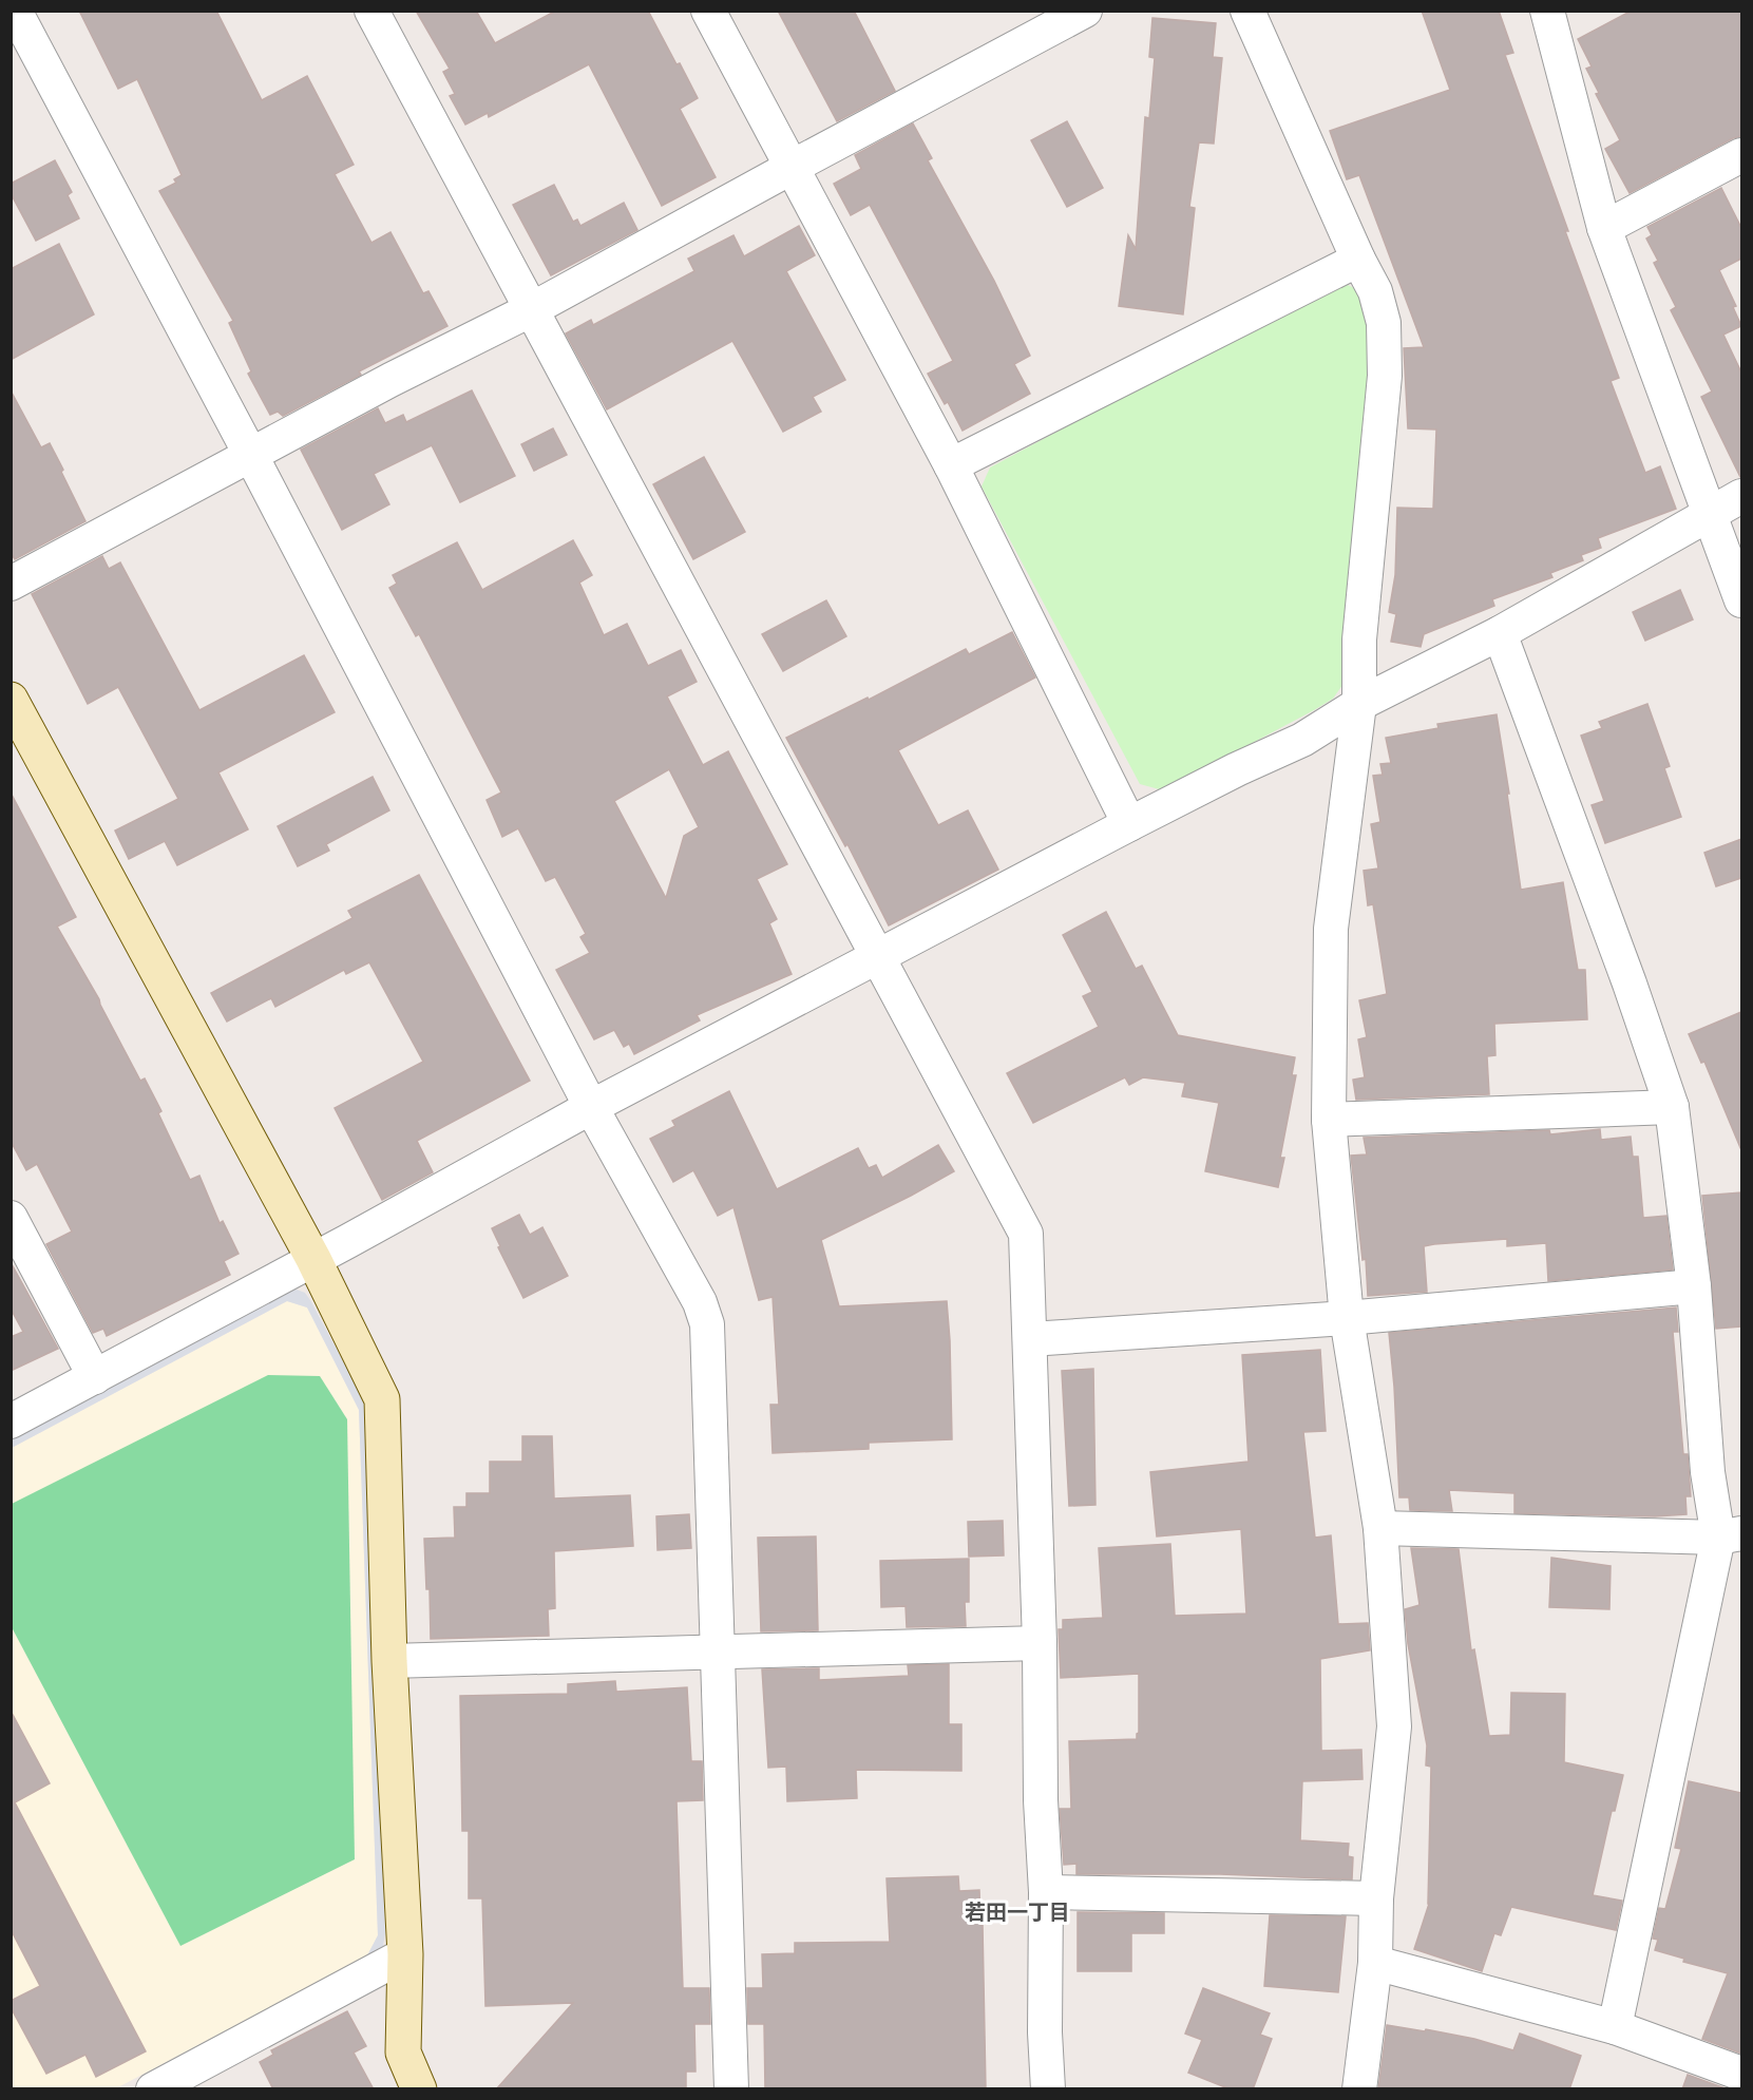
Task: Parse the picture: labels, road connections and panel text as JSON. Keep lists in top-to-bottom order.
{
  "districts": ["若田一丁目"]
}
